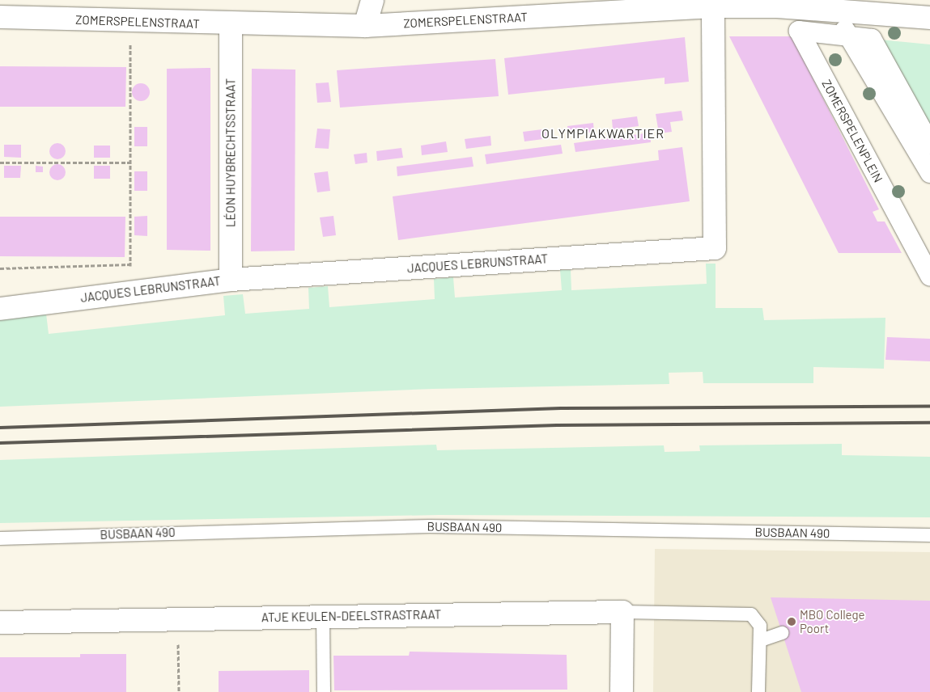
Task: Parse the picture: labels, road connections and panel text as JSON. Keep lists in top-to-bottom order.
{
  "streets": {
    "street": [
      "ZOMERSPELENSTRAAT",
      "ZOMERSPELENPLEIN",
      "LÉON HUYBRECHTSSTRAAT",
      "JACQUES LEBRUNSTRAAT",
      "ATJE KEULEN-DEELSTRASTRAAT"
    ],
    "lane": ["BUSBAAN 490"]
  },
  "crossings": [
    ["ZOMERSPELENSTRAAT", "LÉON HUYBRECHTSSTRAAT"],
    ["ZOMERSPELENSTRAAT", "JACQUES LEBRUNSTRAAT"],
    ["LÉON HUYBRECHTSSTRAAT", "JACQUES LEBRUNSTRAAT"]
  ],
  "districts": ["OLYMPIAKWARTIER"],
  "places": ["MBO College Poort"]
}
